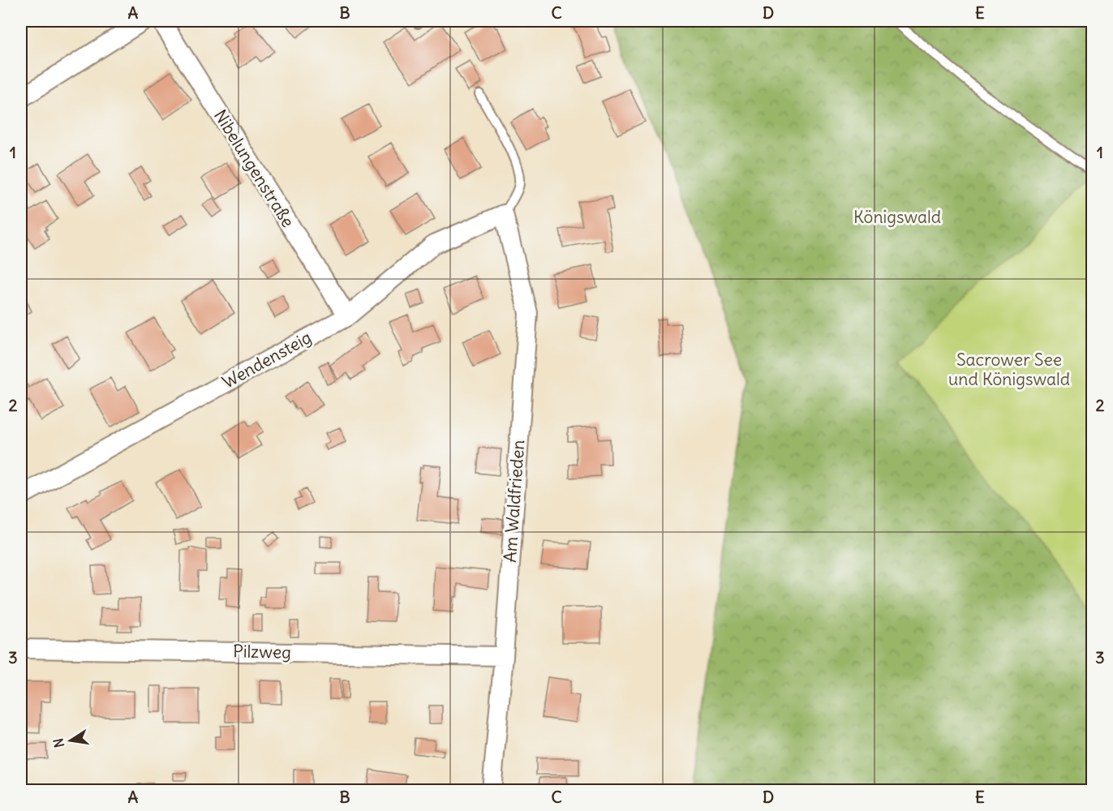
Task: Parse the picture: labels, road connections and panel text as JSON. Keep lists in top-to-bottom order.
{
  "streets": {
    "street": [
      "Nibelungenstraße",
      "Wendensteig",
      "Am Waldfrieden",
      "Pilzweg"
    ]
  },
  "crossings": [
    ["Nibelungenstraße", "Wendensteig"],
    ["Wendensteig", "Am Waldfrieden"],
    ["Am Waldfrieden", "Pilzweg"]
  ],
  "parks": ["Königswald", "Sacrower See und Königswald"],
  "north": "left",
  "grid": {
    "columns": [
      "A",
      "B",
      "C",
      "D",
      "E"
    ],
    "rows": ["1", "2", "3"]
  }
}
